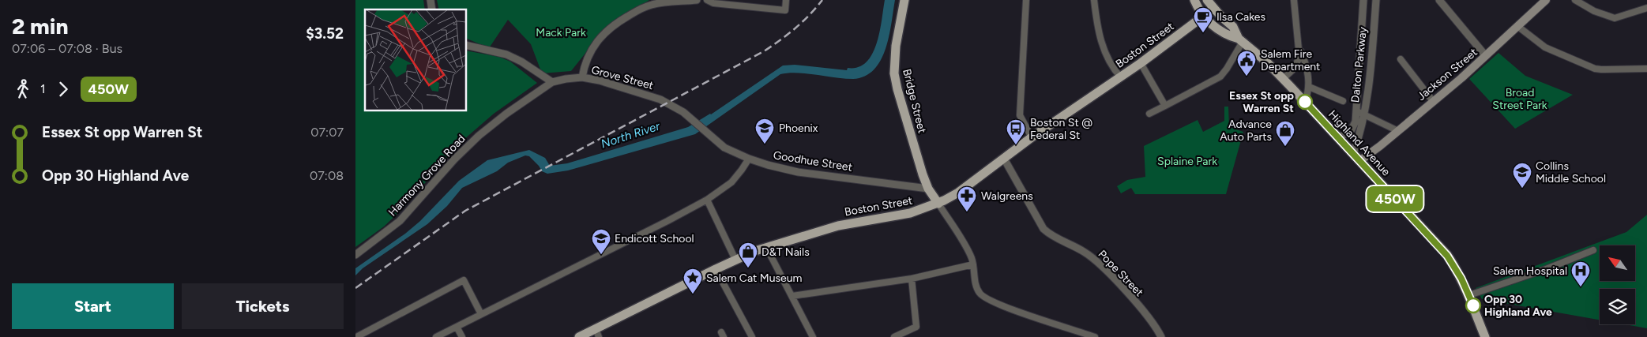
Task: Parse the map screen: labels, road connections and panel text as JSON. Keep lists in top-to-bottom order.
{
  "streets": {
    "main road": [
      "Boston Street",
      "Jackson Street",
      "Bridge Street",
      "Highland Avenue"
    ],
    "street": [
      "Dalton Parkway",
      "Grove Street",
      "Goodhue Street",
      "Harmony Grove Road",
      "Pope Street"
    ]
  },
  "crossings": [
    ["Boston Street", "Bridge Street"],
    ["Boston Street", "Pope Street"],
    ["Dalton Parkway", "Jackson Street"],
    ["Dalton Parkway", "Highland Avenue"],
    ["Jackson Street", "Highland Avenue"],
    ["Grove Street", "Goodhue Street"],
    ["Grove Street", "Harmony Grove Road"],
    ["Bridge Street", "Goodhue Street"]
  ],
  "water": ["North River"],
  "parks": ["Mack Park", "Broad Street Park", "Splaine Park"],
  "places": {
    "cafe": ["Ilsa Cakes"],
    "public building": ["Salem Fire Department"],
    "other": ["Essex St opp Warren St", "Opp 30 Highland Ave"],
    "school or university": ["Phoenix", "Collins Middle School", "Endicott School"],
    "bus stop": ["Boston St @ Federal St"],
    "shop": ["Advance Auto Parts", "D&T Nails"],
    "pharmacy": ["Walgreens"],
    "hospital": ["Salem Hospital"],
    "place": ["Salem Cat Museum"]
  },
  "lines": ["bus line 450W"],
  "north": "top left",
  "page": {
    "heading": ["2 min", "07:06 – 07:08 · Bus", "$3.52"],
    "on_map": "450W",
    "legs": ["1", "450W"],
    "list": [
      {
        "name": "Essex St opp Warren St",
        "value": "07:07"
      },
      {
        "name": "Opp 30 Highland Ave",
        "value": "07:08"
      }
    ],
    "buttons": ["Start", "Tickets"]
  }
}
